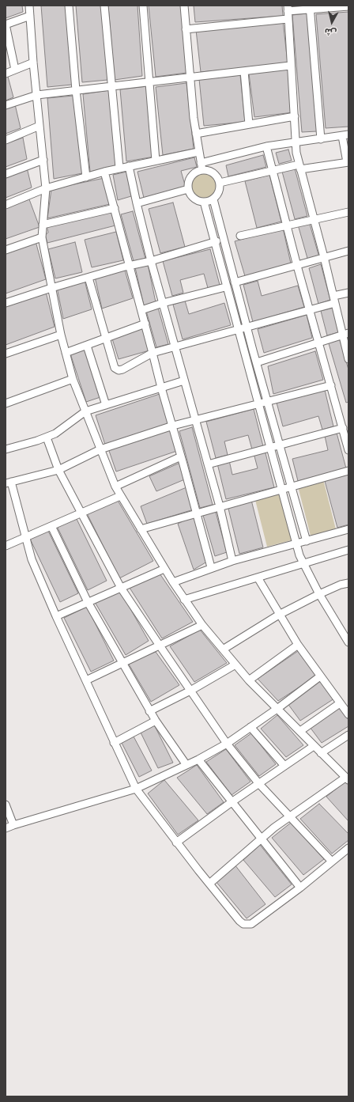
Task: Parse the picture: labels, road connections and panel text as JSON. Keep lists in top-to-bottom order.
{
  "north": "bottom"
}
